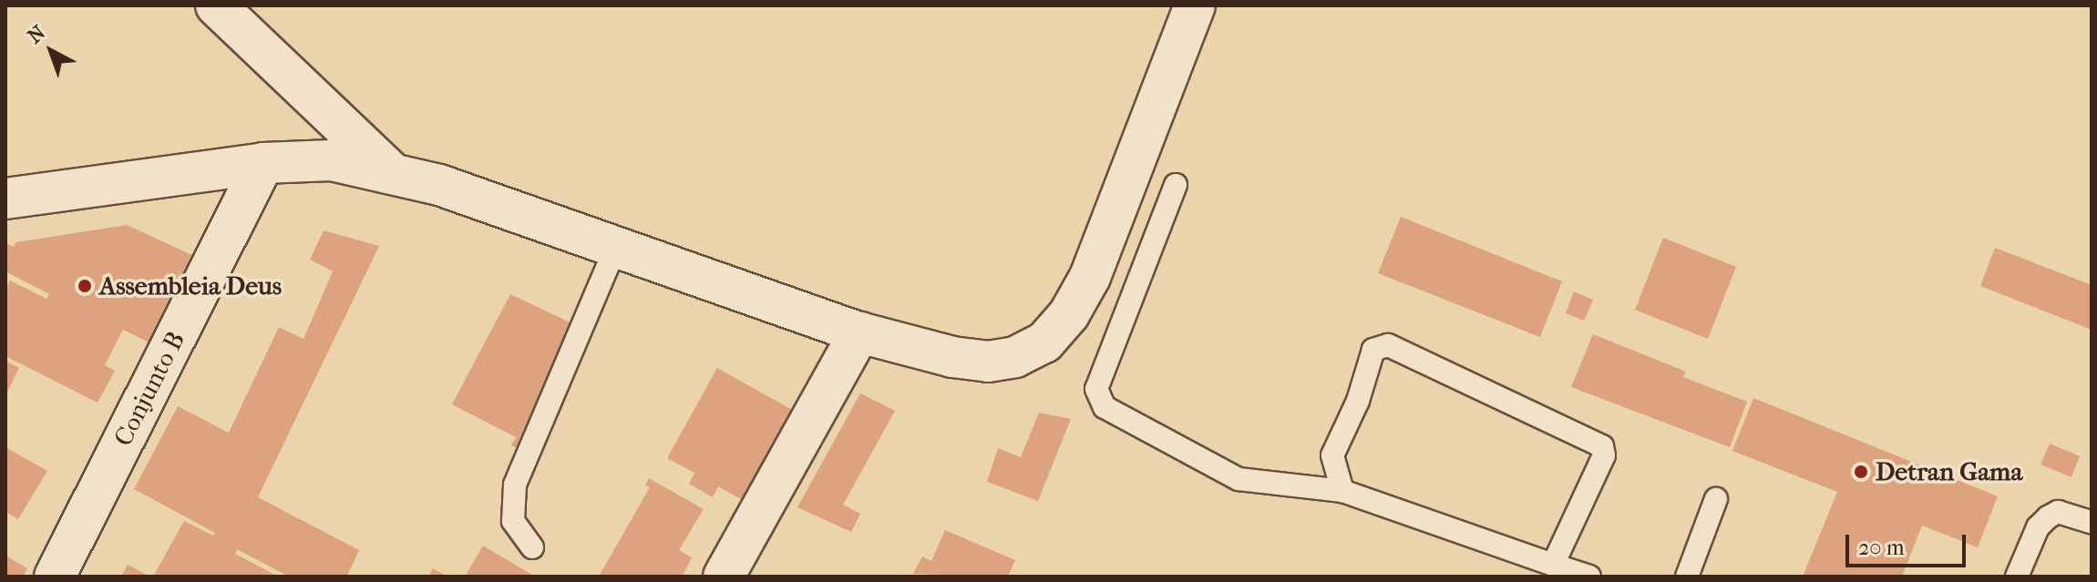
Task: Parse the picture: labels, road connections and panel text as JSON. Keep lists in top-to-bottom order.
{
  "streets": {
    "street": ["Conjunto B"]
  },
  "places": ["Assembleia Deus", "Detran Gama"],
  "scale_bar": "20 m",
  "north": "top left"
}
